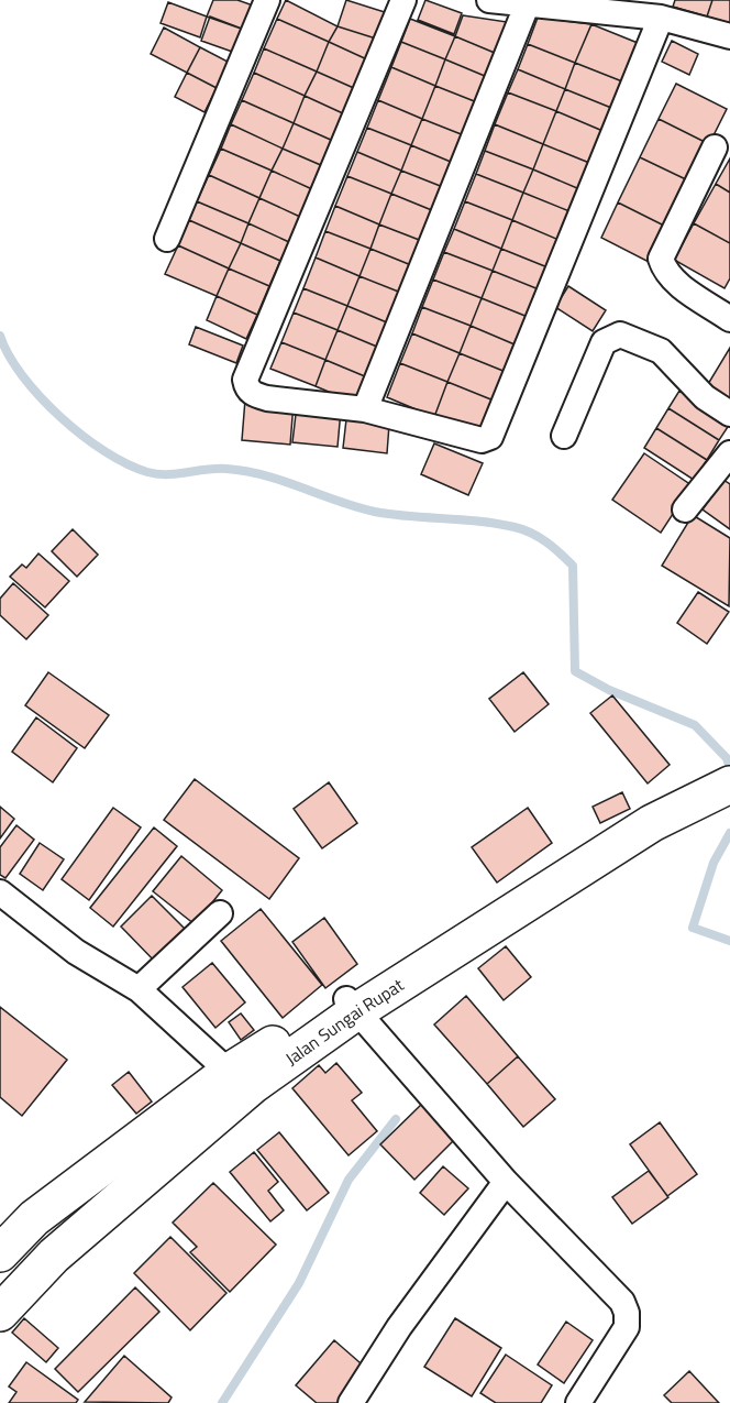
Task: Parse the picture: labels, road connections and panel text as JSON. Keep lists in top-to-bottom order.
{
  "streets": {
    "main road": ["Jalan Sungai Rupat"]
  }
}
